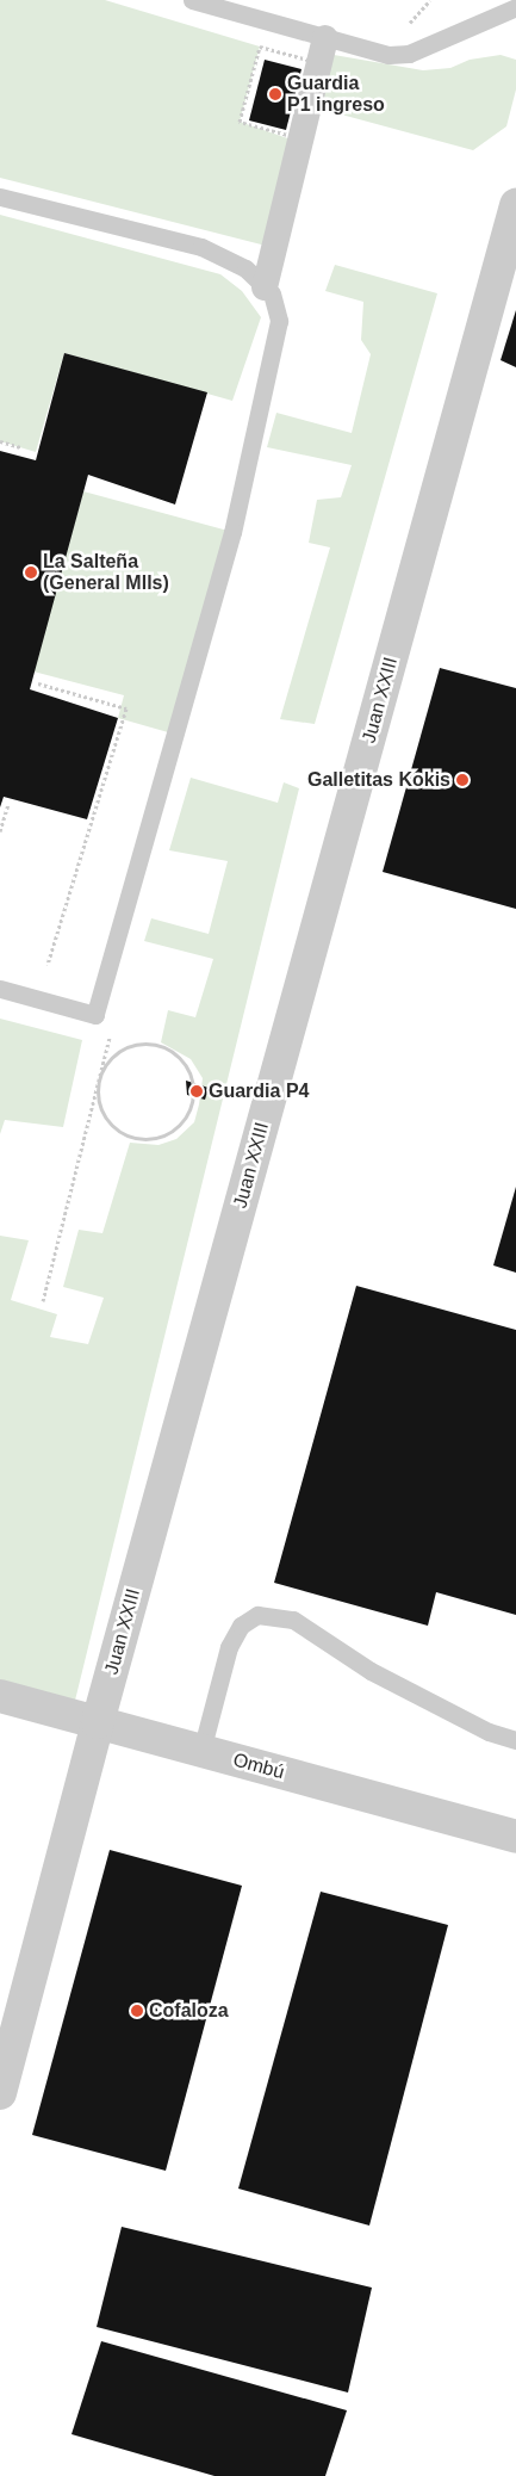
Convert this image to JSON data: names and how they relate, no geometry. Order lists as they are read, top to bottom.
{
  "streets": {
    "street": ["Juan XXIII", "Ombú"]
  },
  "crossings": [
    ["Juan XXIII", "Ombú"]
  ],
  "places": [
    "Guardia P1 ingreso",
    "La Salteña (General Mlls)",
    "Galletitas Kokis",
    "Guardia P4",
    "Cofaloza"
  ]
}
